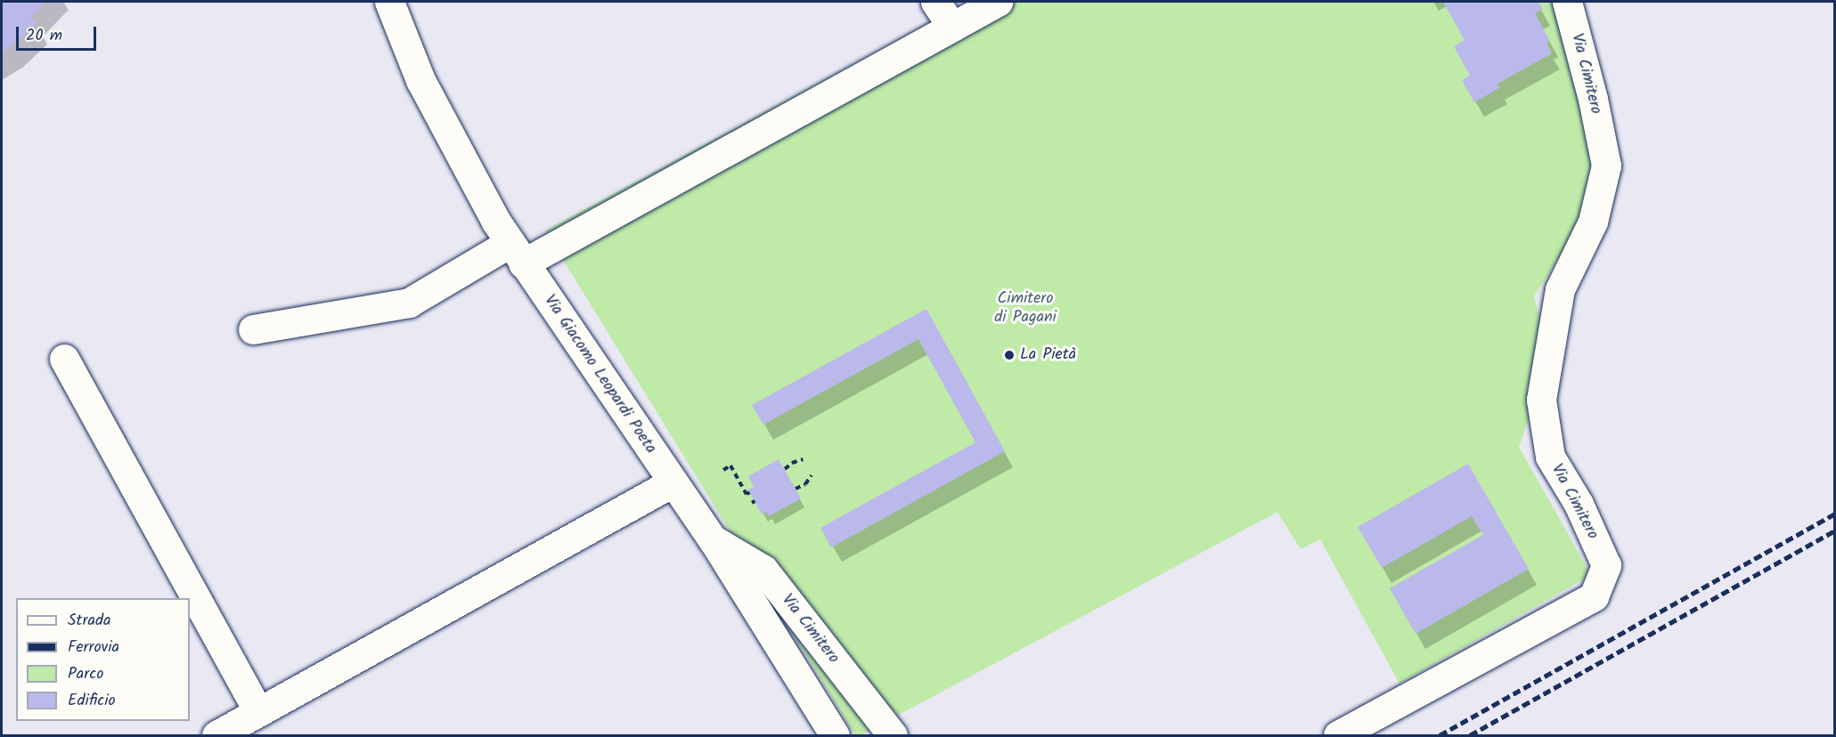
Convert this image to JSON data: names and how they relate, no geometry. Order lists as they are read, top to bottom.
{
  "streets": {
    "street": ["Via Cimitero", "Via Giacomo Leopardi Poeta"]
  },
  "crossings": [
    ["Via Cimitero", "Via Giacomo Leopardi Poeta"]
  ],
  "parks": ["Cimitero di Pagani"],
  "places": ["La Pietà"],
  "legend": [
    "Strada",
    "Ferrovia",
    "Parco",
    "Edificio"
  ],
  "scale_bar": "20 m"
}
